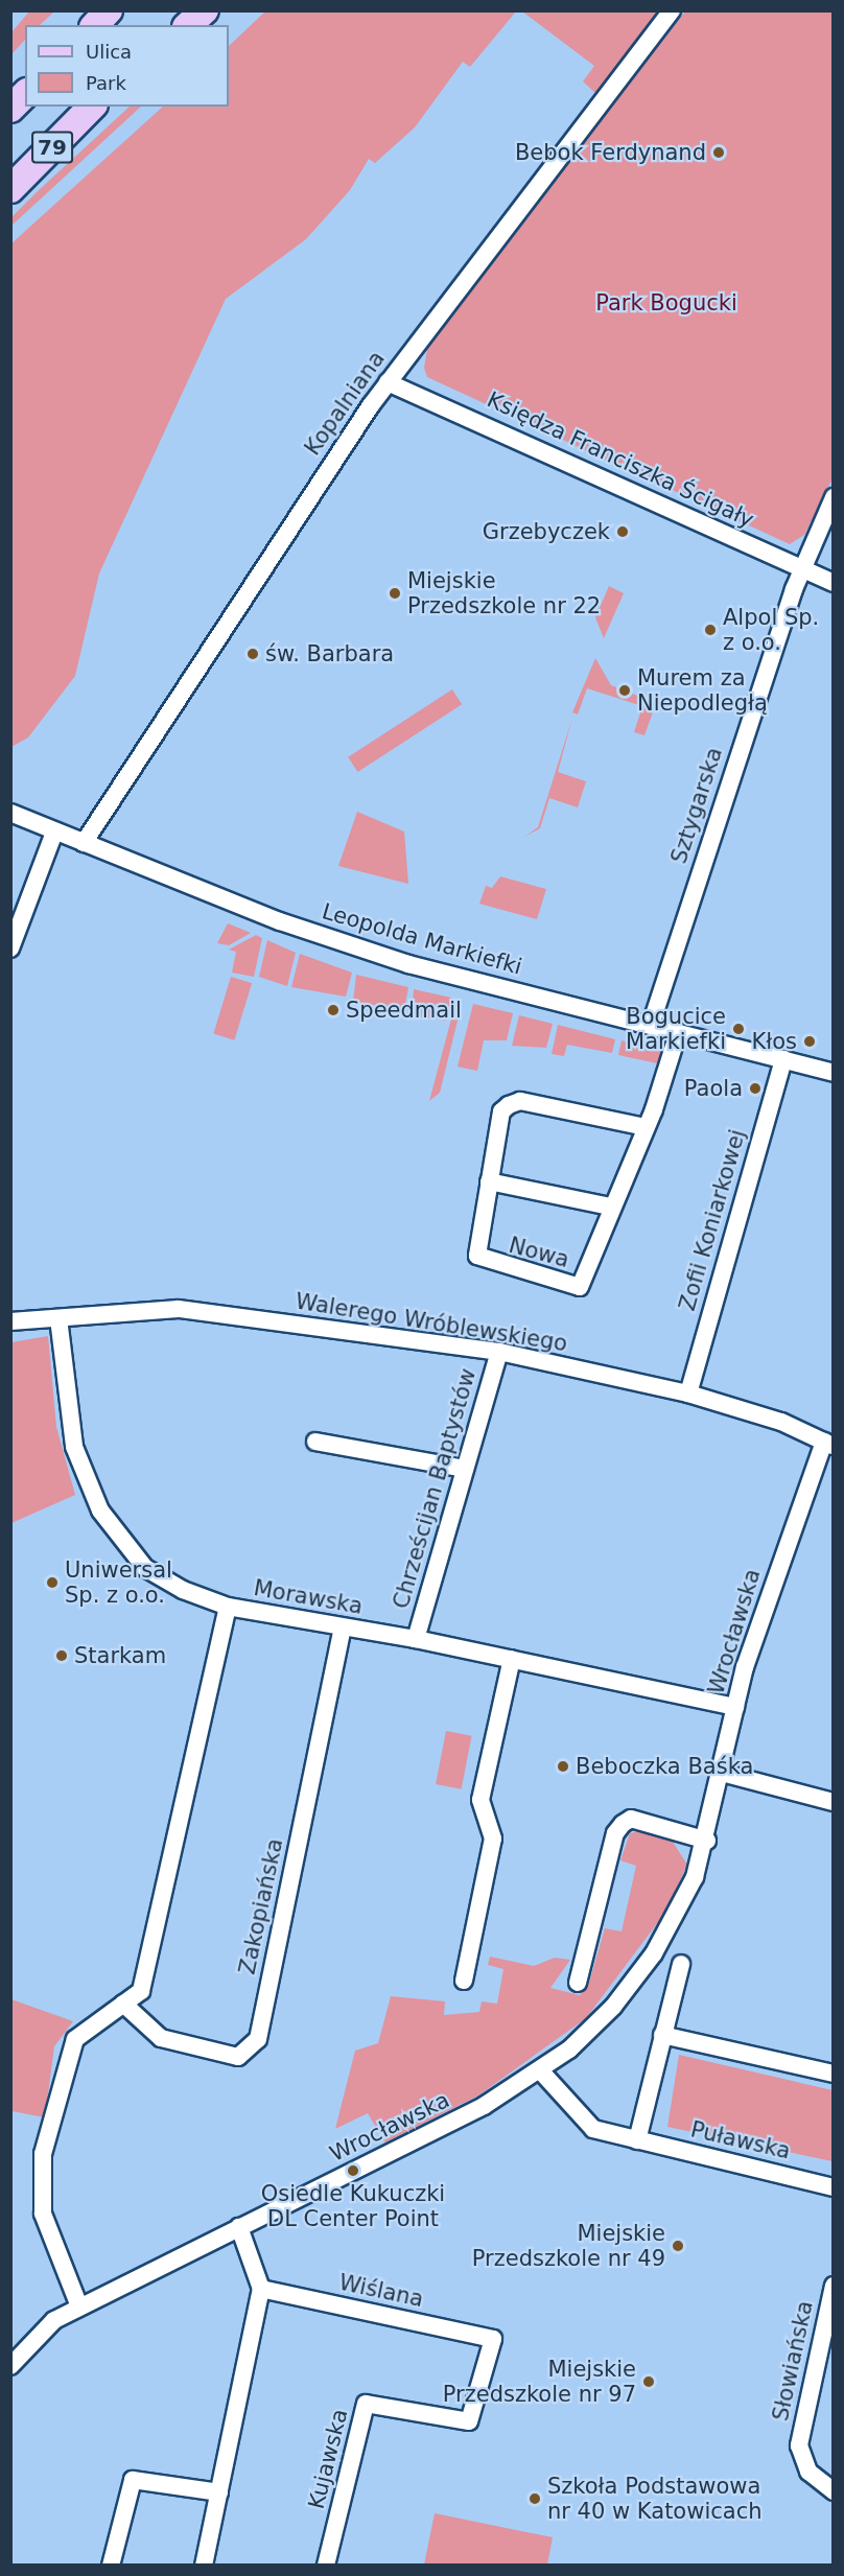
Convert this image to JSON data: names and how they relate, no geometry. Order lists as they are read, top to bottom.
{
  "streets": {
    "main road": ["79"],
    "street": [
      "Kopalniana",
      "Księdza Franciszka Ścigały",
      "Sztygarska",
      "Leopolda Markiefki",
      "Zofii Koniarkowej",
      "Nowa",
      "Walerego Wróblewskiego",
      "Chrześcijan Baptystów",
      "Morawska",
      "Wrocławska",
      "Zakopiańska",
      "Puławska",
      "Wiślana",
      "Słowiańska",
      "Kujawska"
    ]
  },
  "crossings": [
    ["Kopalniana", "Księdza Franciszka Ścigały"],
    ["Kopalniana", "Leopolda Markiefki"],
    ["Księdza Franciszka Ścigały", "Sztygarska"],
    ["Sztygarska", "Leopolda Markiefki"],
    ["Leopolda Markiefki", "Zofii Koniarkowej"],
    ["Leopolda Markiefki", "Nowa"],
    ["Zofii Koniarkowej", "Walerego Wróblewskiego"],
    ["Walerego Wróblewskiego", "Chrześcijan Baptystów"],
    ["Walerego Wróblewskiego", "Morawska"],
    ["Walerego Wróblewskiego", "Wrocławska"],
    ["Chrześcijan Baptystów", "Morawska"],
    ["Morawska", "Wrocławska"],
    ["Morawska", "Zakopiańska"],
    ["Wrocławska", "Puławska"],
    ["Wiślana", "Kujawska"]
  ],
  "parks": ["Park Bogucki"],
  "places": [
    "Bebok Ferdynand",
    "Grzebyczek",
    "Miejskie Przedszkole nr 22",
    "Alpol Sp. z o.o.",
    "św. Barbara",
    "Murem za Niepodległą",
    "Speedmail",
    "Bogucice Markiefki",
    "Kłos",
    "Paola",
    "Uniwersal Sp. z o.o.",
    "Starkam",
    "Beboczka Baśka",
    "Osiedle Kukuczki DL Center Point",
    "Miejskie Przedszkole nr 49",
    "Miejskie Przedszkole nr 97",
    "Szkoła Podstawowa nr 40 w Katowicach"
  ],
  "legend": ["Ulica", "Park"]
}
